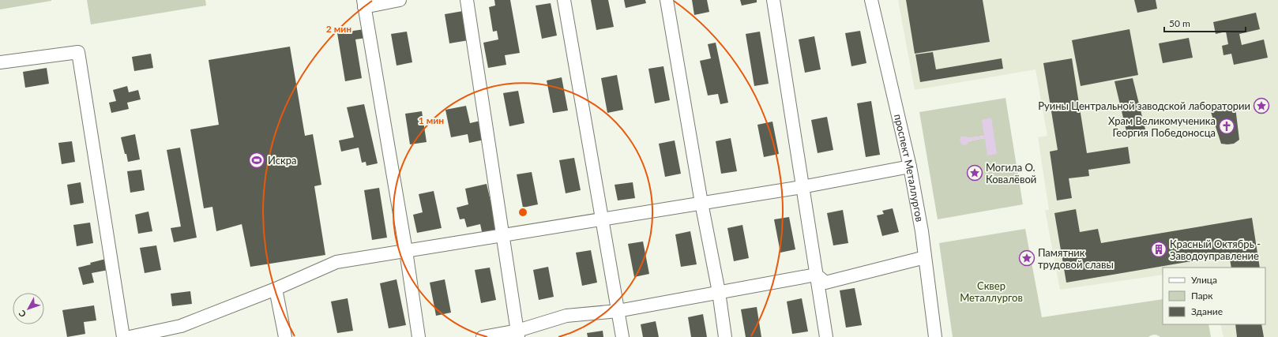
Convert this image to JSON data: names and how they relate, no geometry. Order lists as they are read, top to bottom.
{
  "streets": {
    "street": ["проспект Металлургов"]
  },
  "parks": ["Сквер Металлургов"],
  "places": {
    "place": ["Руины Центральной заводской лаборатории", "Могила О. Ковалёвой", "Памятник трудовой славы"],
    "church": ["Храм Великомученика Георгия Победоносца"],
    "sports": ["Искра"],
    "building": ["Красный Октябрь - Заводоуправление"]
  },
  "legend": ["Улица", "Парк", "Здание"],
  "scale_bar": "50 m",
  "north": "bottom left",
  "rings": ["2 мин", "1 мин"]
}
